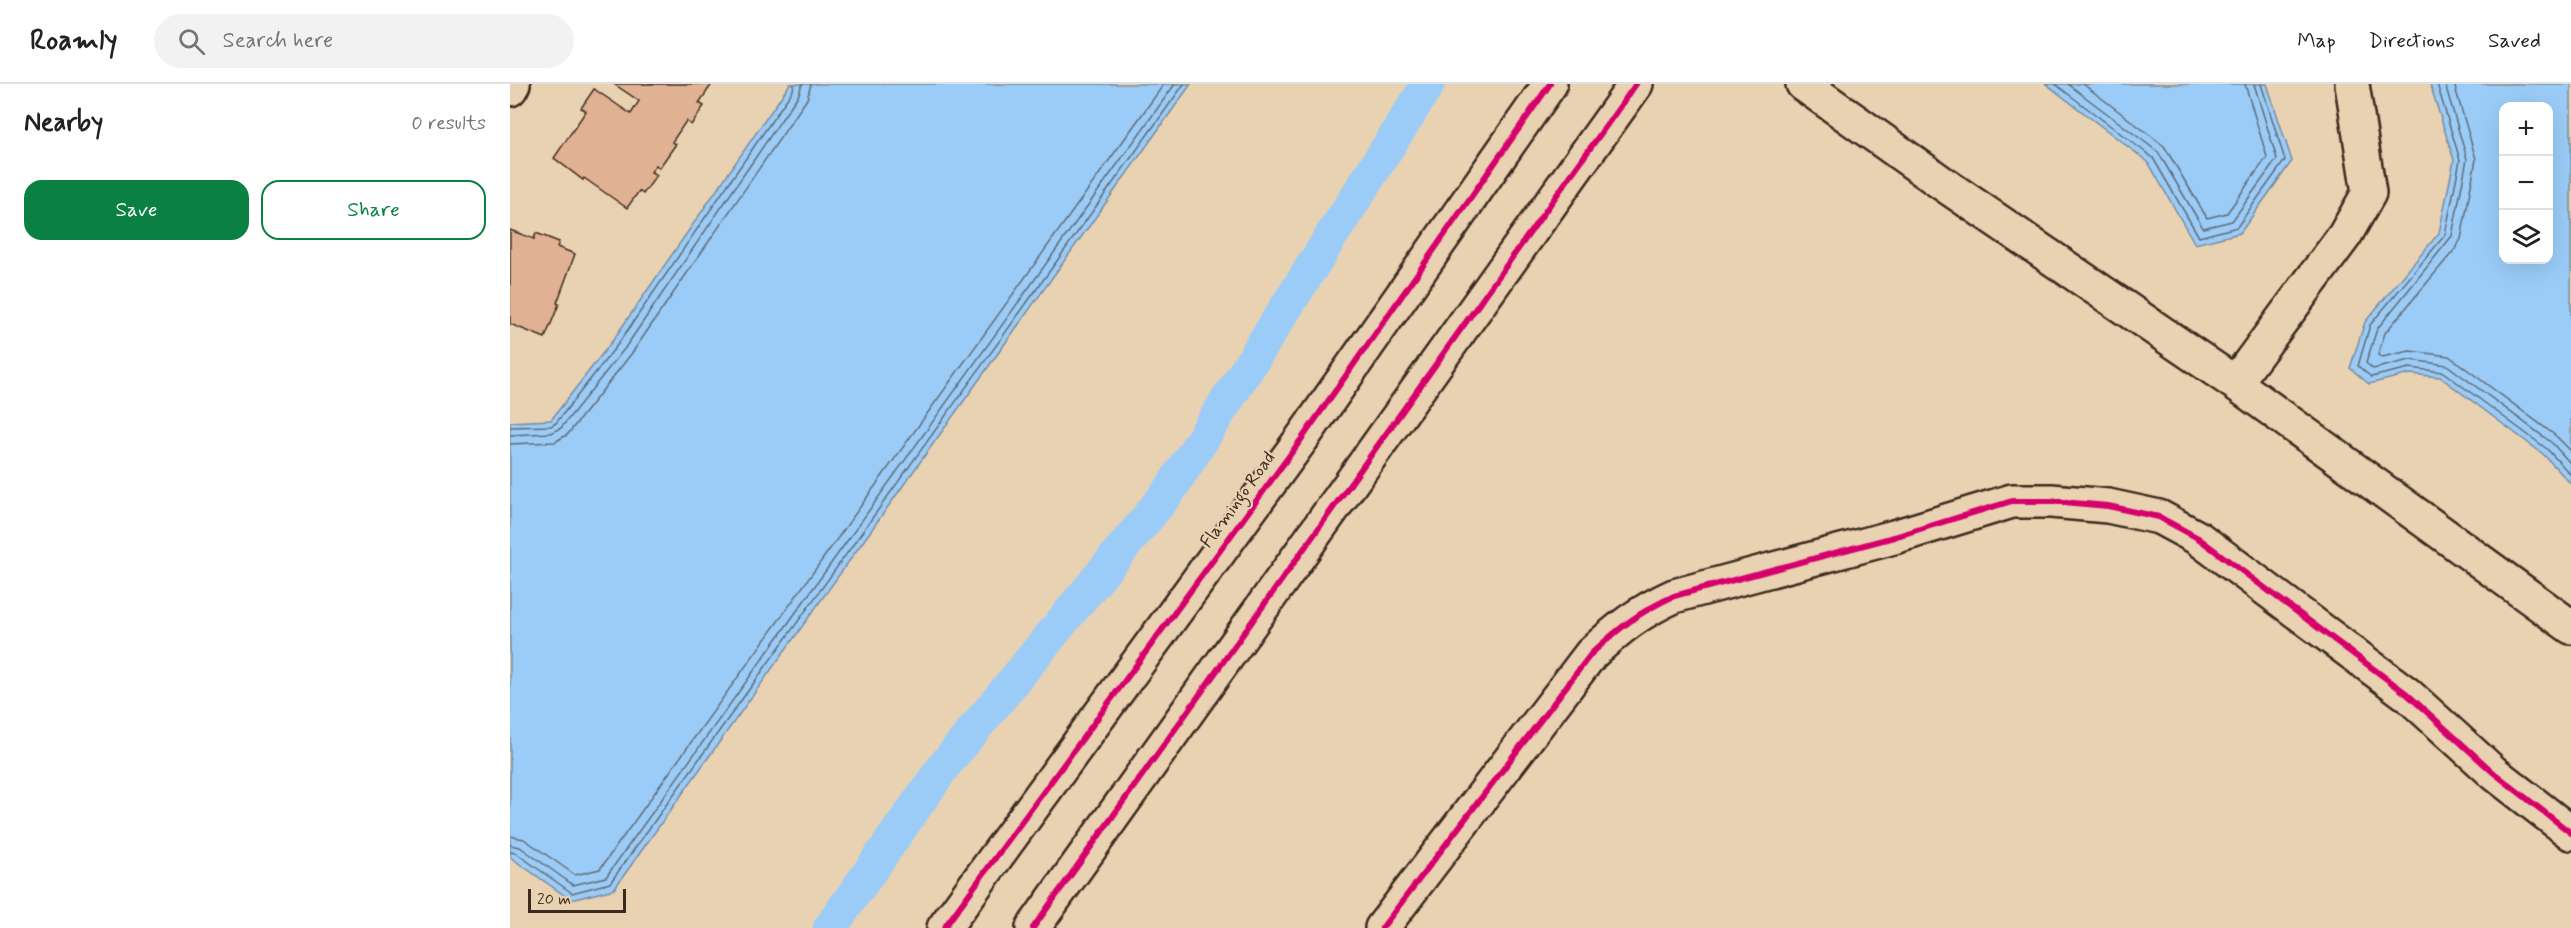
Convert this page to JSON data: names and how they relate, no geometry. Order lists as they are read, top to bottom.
{
  "streets": {
    "main road": ["Flamingo Road"]
  },
  "scale_bar": "20 m",
  "page": {
    "header": "Roamly",
    "search": "Search here",
    "nav": ["Map", "Directions", "Saved"],
    "heading": ["Nearby", "0 results"],
    "map_buttons": ["+", "−"],
    "buttons": ["Save", "Share"],
    "scale": "20 m"
  }
}
